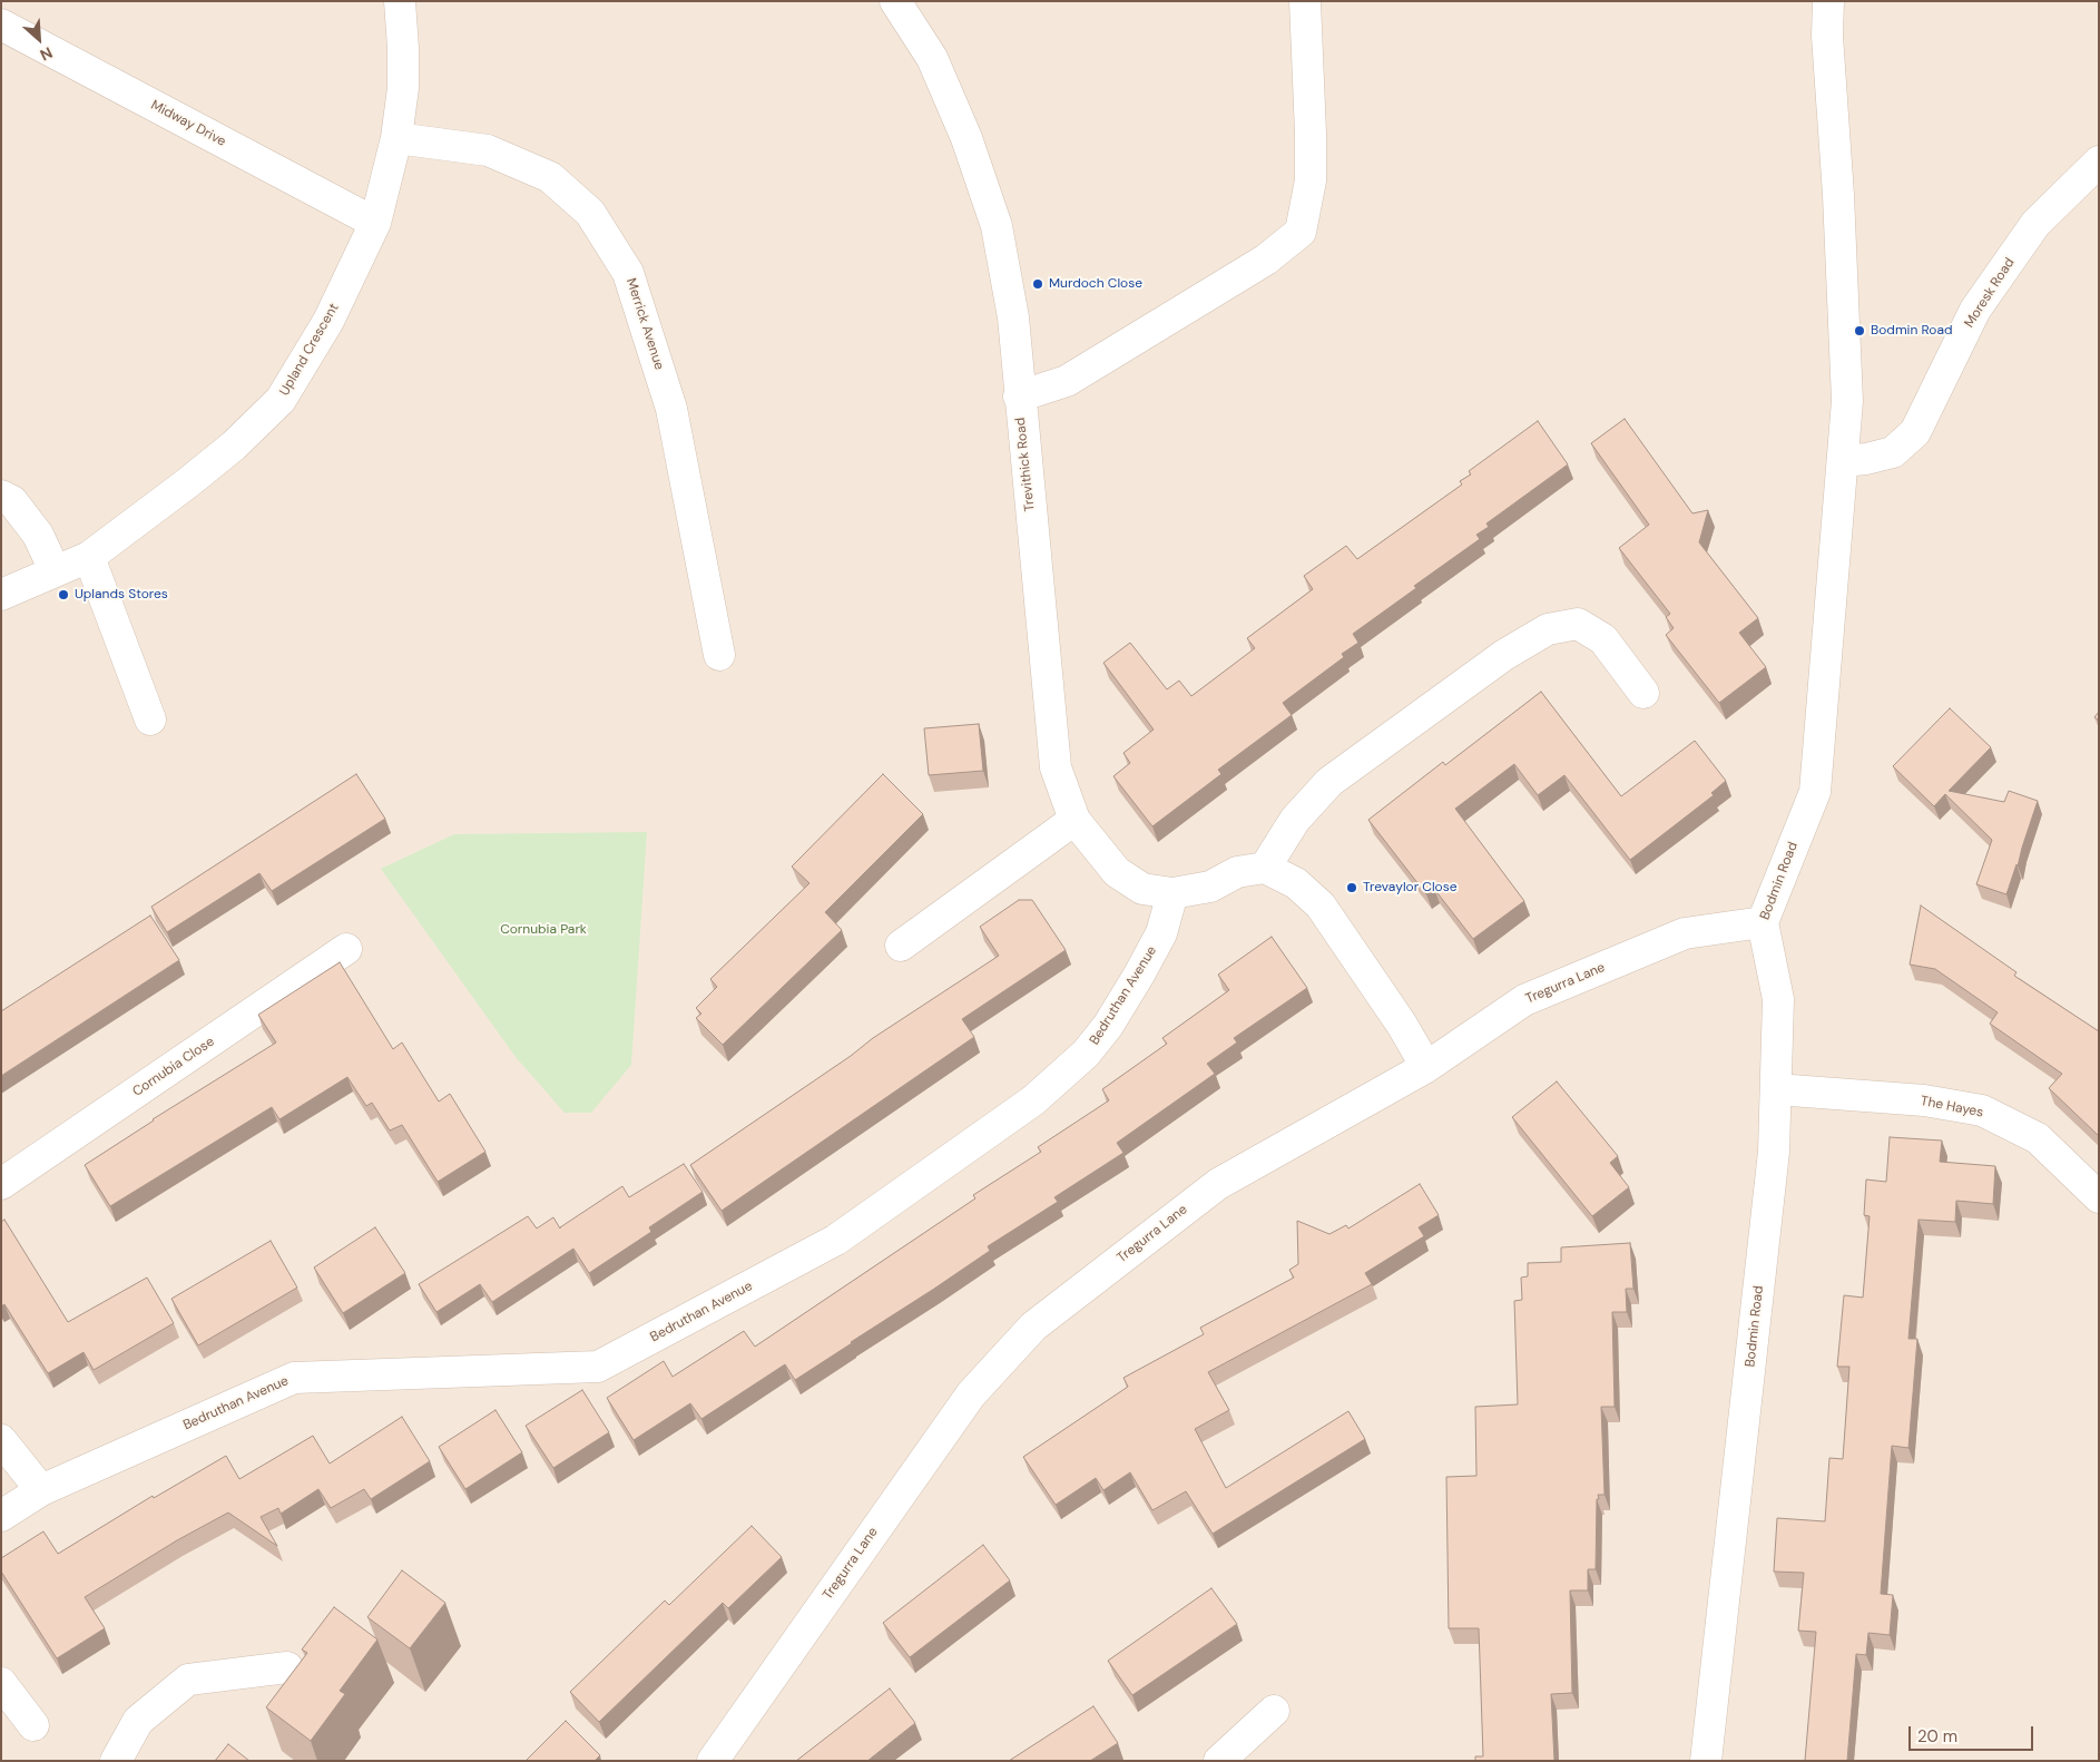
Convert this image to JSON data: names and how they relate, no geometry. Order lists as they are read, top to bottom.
{
  "streets": {
    "street": [
      "Midway Drive",
      "Moresk Road",
      "Merrick Avenue",
      "Upland Crescent",
      "Trevithick Road",
      "Bodmin Road",
      "Tregurra Lane",
      "Bedruthan Avenue",
      "Cornubia Close",
      "The Hayes"
    ]
  },
  "crossings": [
    ["Midway Drive", "Upland Crescent"],
    ["Moresk Road", "Bodmin Road"],
    ["Merrick Avenue", "Upland Crescent"],
    ["Trevithick Road", "Bedruthan Avenue"],
    ["Bodmin Road", "Tregurra Lane"],
    ["Bodmin Road", "The Hayes"]
  ],
  "parks": ["Cornubia Park"],
  "places": [
    "Murdoch Close",
    "Bodmin Road",
    "Uplands Stores",
    "Trevaylor Close"
  ],
  "scale_bar": "20 m",
  "north": "bottom right"
}
